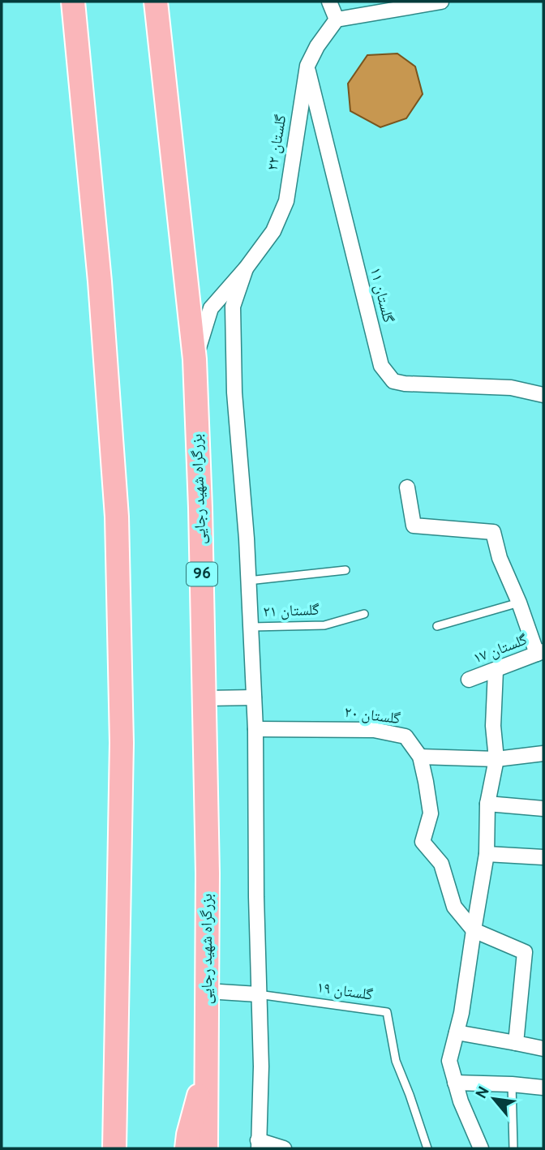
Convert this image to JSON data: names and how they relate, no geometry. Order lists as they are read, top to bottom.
{
  "streets": {
    "highway": ["بزرگراه شهید رجایی", "96"],
    "street": [
      "گلستان ۲۲",
      "گلستان ۱۱",
      "گلستان ۱۷",
      "گلستان ۲۰"
    ],
    "lane": ["گلستان ۲۱", "گلستان ۱۹"]
  },
  "crossings": [
    ["گلستان ۲۲", "گلستان ۱۱"],
    ["گلستان ۲۲", "بزرگراه شهید رجایی"]
  ],
  "north": "top left"
}
